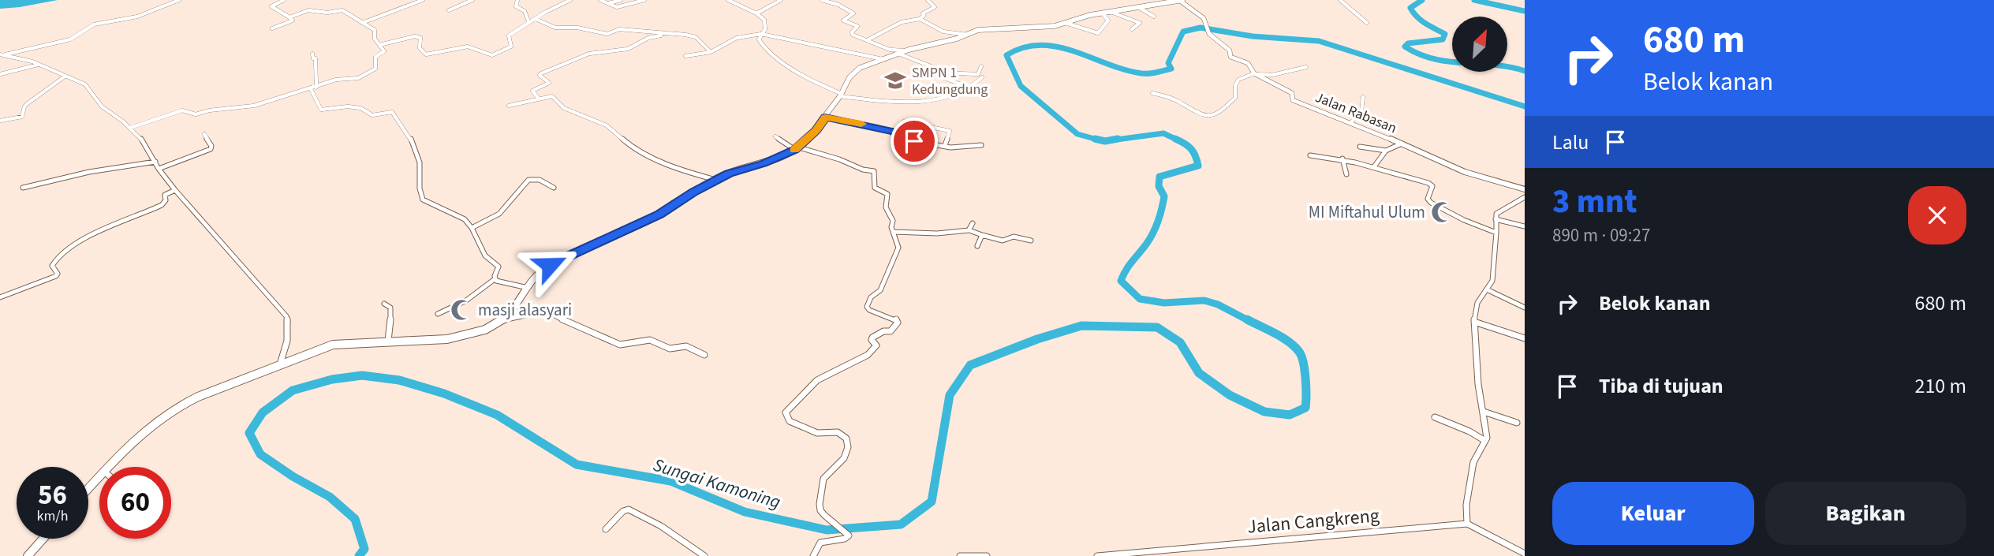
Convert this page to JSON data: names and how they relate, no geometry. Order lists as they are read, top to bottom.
{
  "streets": {
    "street": ["Jalan Rabasan", "Jalan Cangkreng"]
  },
  "water": ["Sungai Kamoning"],
  "places": {
    "school or university": ["SMPN 1 Kedungdung"],
    "mosque": ["MI Miftahul Ulum", "masji alasyari"]
  },
  "north": "top right",
  "page": {
    "turn": ["680 m", "Belok kanan"],
    "then": "Lalu",
    "heading": ["3 mnt", "890 m · 09:27"],
    "list": [
      {
        "name": "Belok kanan",
        "value": "680 m"
      },
      {
        "name": "Tiba di tujuan",
        "value": "210 m"
      }
    ],
    "speed": "56 km/h",
    "limit": "60",
    "buttons": ["Keluar", "Bagikan"]
  }
}
